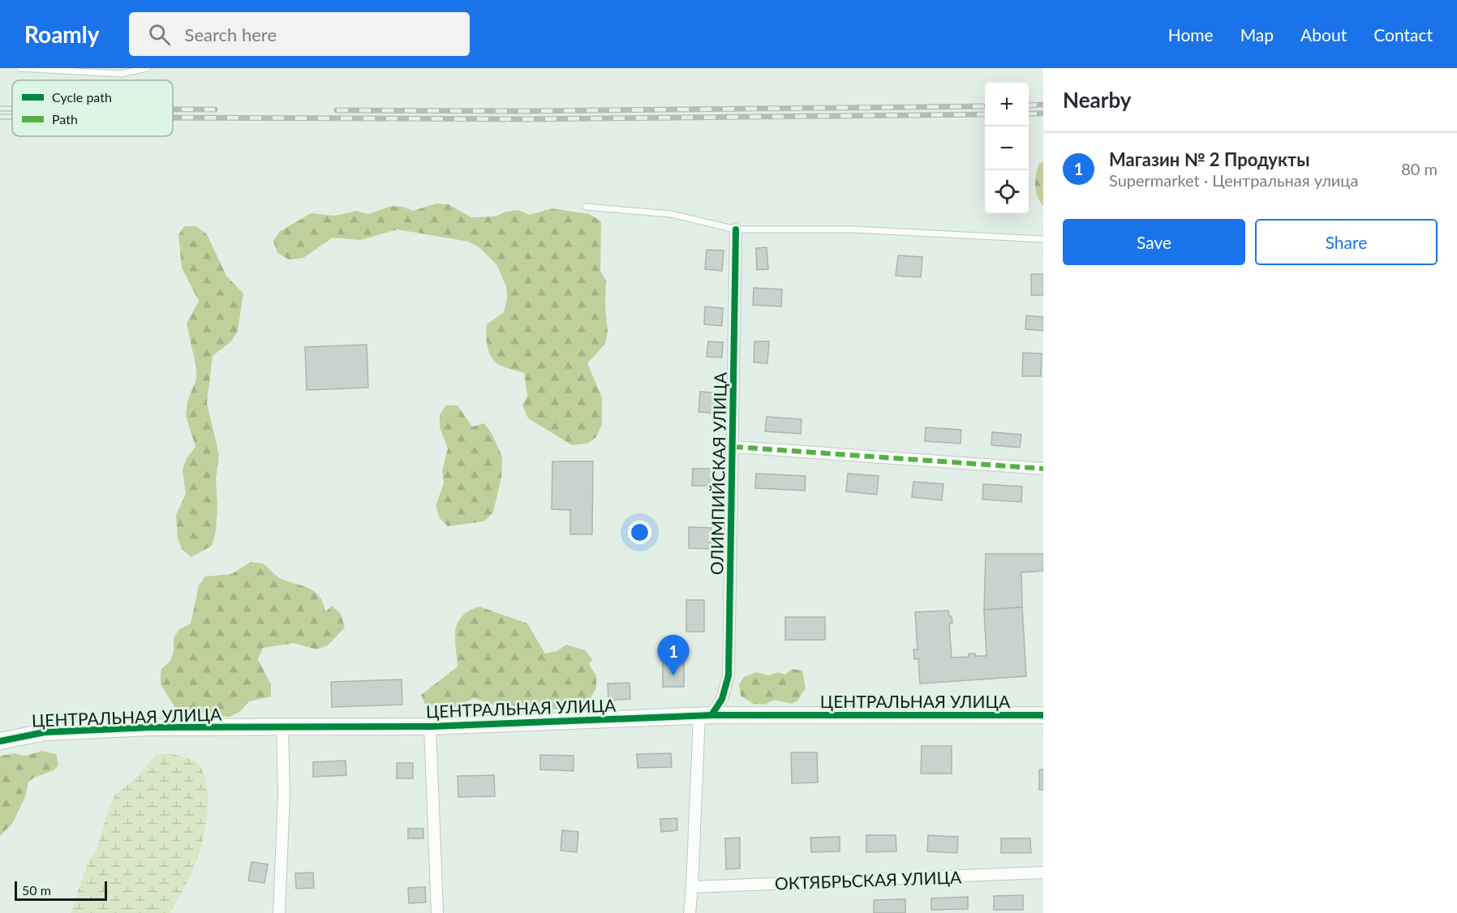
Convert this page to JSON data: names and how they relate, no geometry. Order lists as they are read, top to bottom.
{
  "streets": {
    "street": ["ОЛИМПИЙСКАЯ УЛИЦА", "ЦЕНТРАЛЬНАЯ УЛИЦА", "ОКТЯБРЬСКАЯ УЛИЦА"]
  },
  "crossings": [
    ["ОЛИМПИЙСКАЯ УЛИЦА", "ЦЕНТРАЛЬНАЯ УЛИЦА"]
  ],
  "legend": ["Cycle path", "Path"],
  "scale_bar": "50 m",
  "page": {
    "header": "Roamly",
    "search": "Search here",
    "nav": [
      "Home",
      "Map",
      "About",
      "Contact"
    ],
    "heading": "Nearby",
    "map_buttons": ["+", "−"],
    "list": [
      {
        "mark": "1",
        "name": "Магазин № 2 Продукты",
        "note": "Supermarket · Центральная улица",
        "value": "80 m"
      }
    ],
    "buttons": ["Save", "Share"],
    "pins": "1",
    "scale": "50 m"
  }
}
